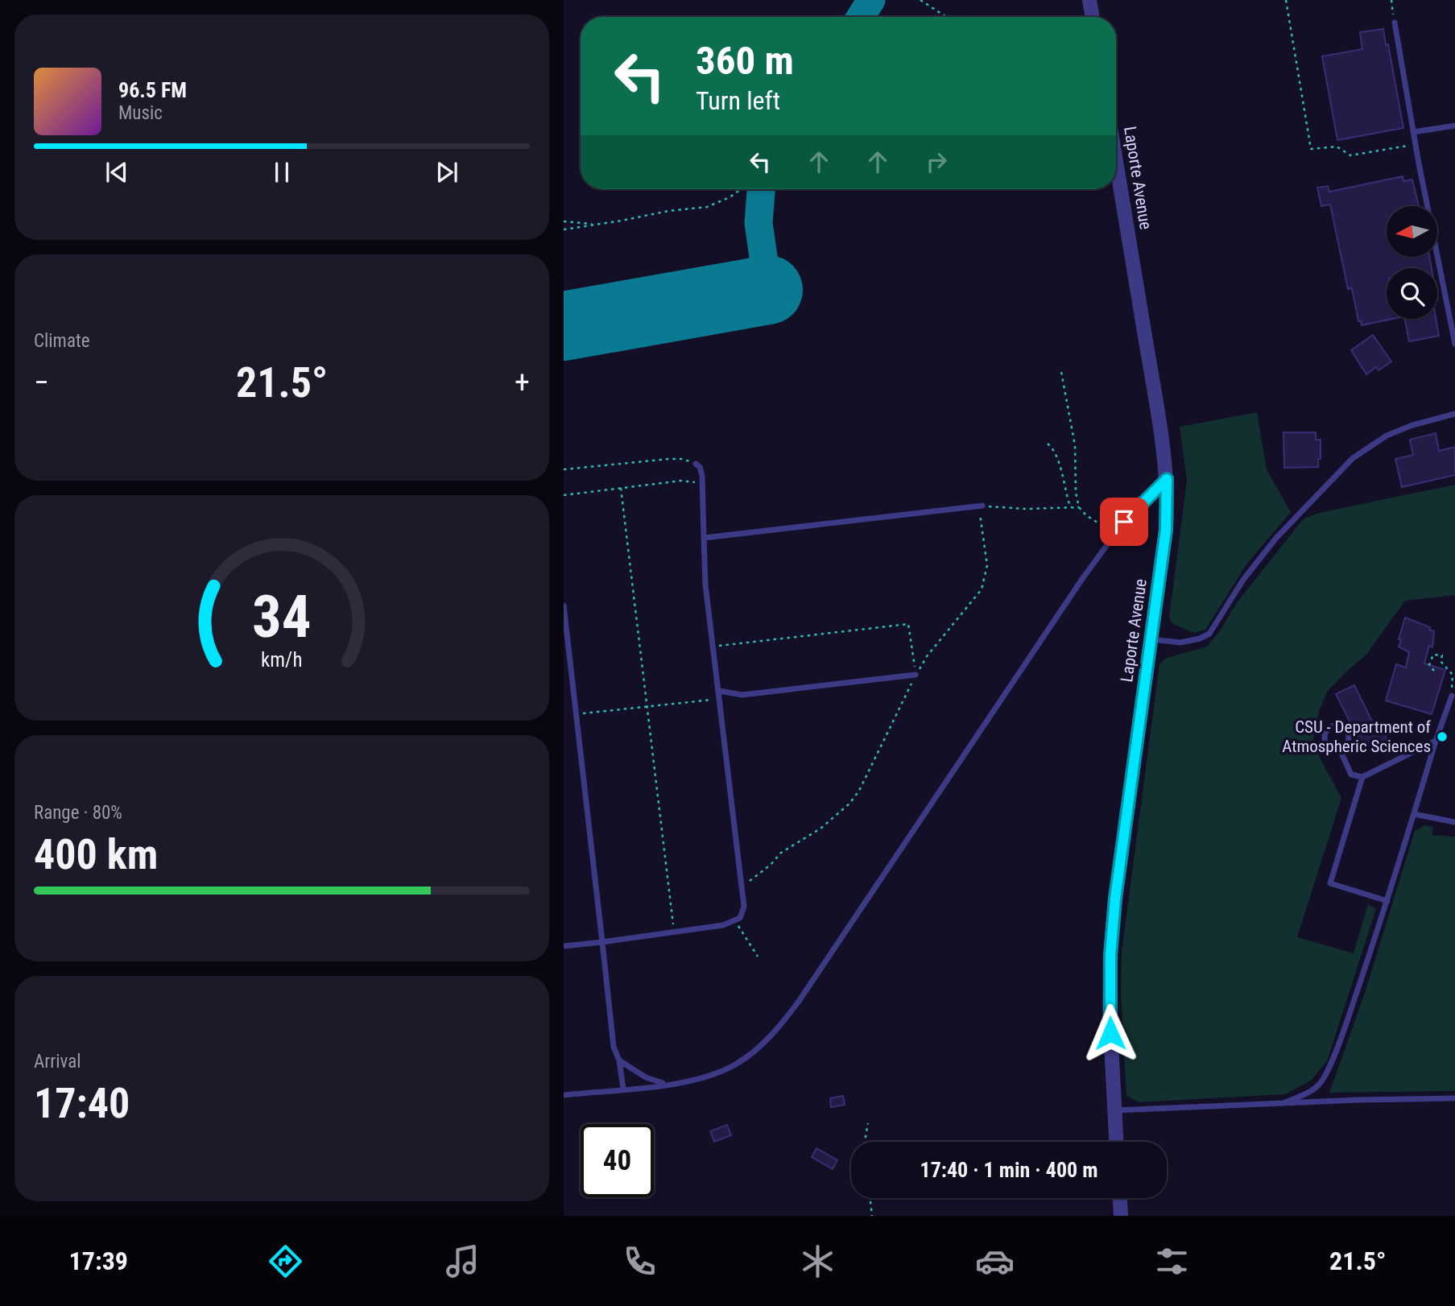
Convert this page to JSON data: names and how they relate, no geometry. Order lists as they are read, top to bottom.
{
  "streets": {
    "street": ["Laporte Avenue"]
  },
  "places": ["CSU - Department of Atmospheric Sciences"],
  "north": "left",
  "page": {
    "turn": ["360 m", "Turn left"],
    "song": ["96.5 FM", "Music"],
    "tile": [
      "Climate",
      ["Range · 80%", "400 km"],
      ["Arrival", "17:40"]
    ],
    "heat": ["−", "21.5°", "+"],
    "limit": "40",
    "trip": "17:40 · 1 min · 400 m",
    "tabs": ["17:39", "21.5°"],
    "gauge": ["34", "km/h"]
  }
}
